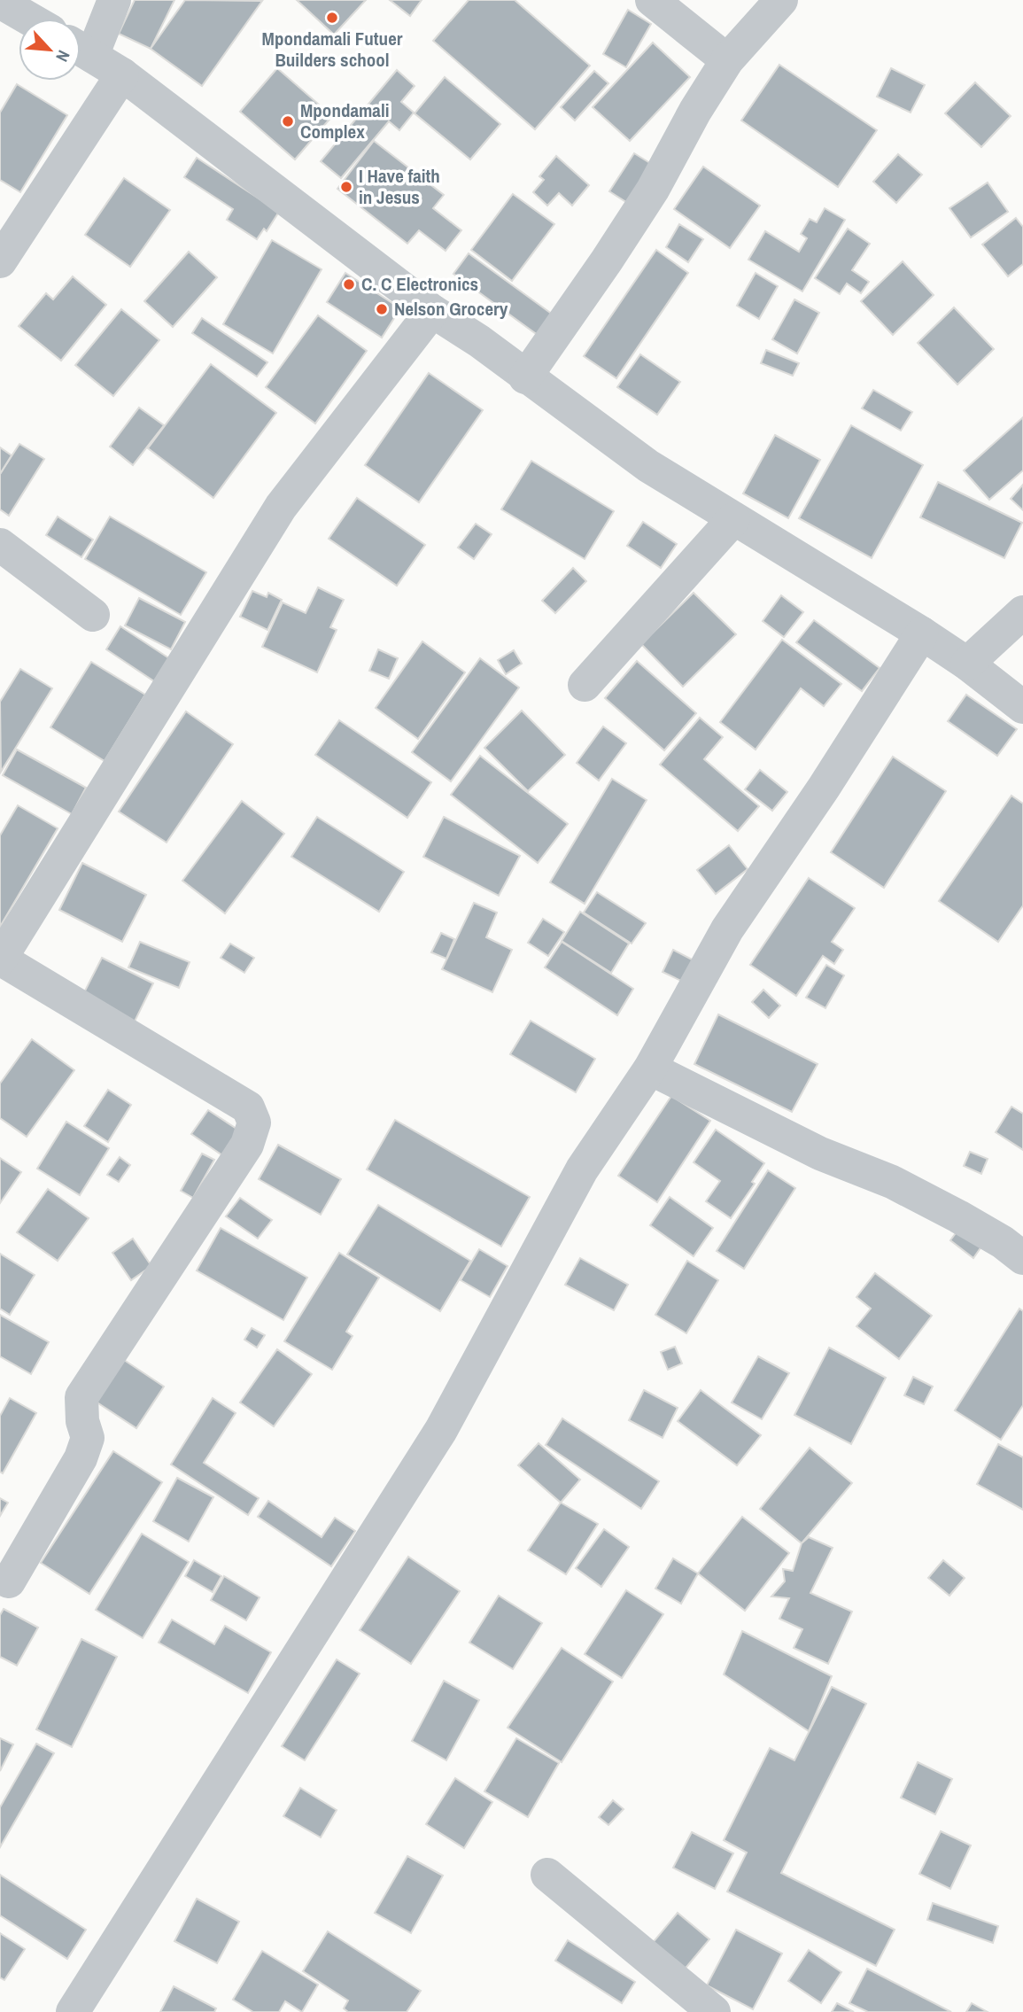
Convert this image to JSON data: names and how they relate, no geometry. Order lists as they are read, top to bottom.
{
  "places": [
    "Mpondamali Futuer Builders school",
    "Mpondamali Complex",
    "I Have faith in Jesus",
    "C. C Electronics",
    "Nelson Grocery"
  ],
  "north": "bottom right"
}
